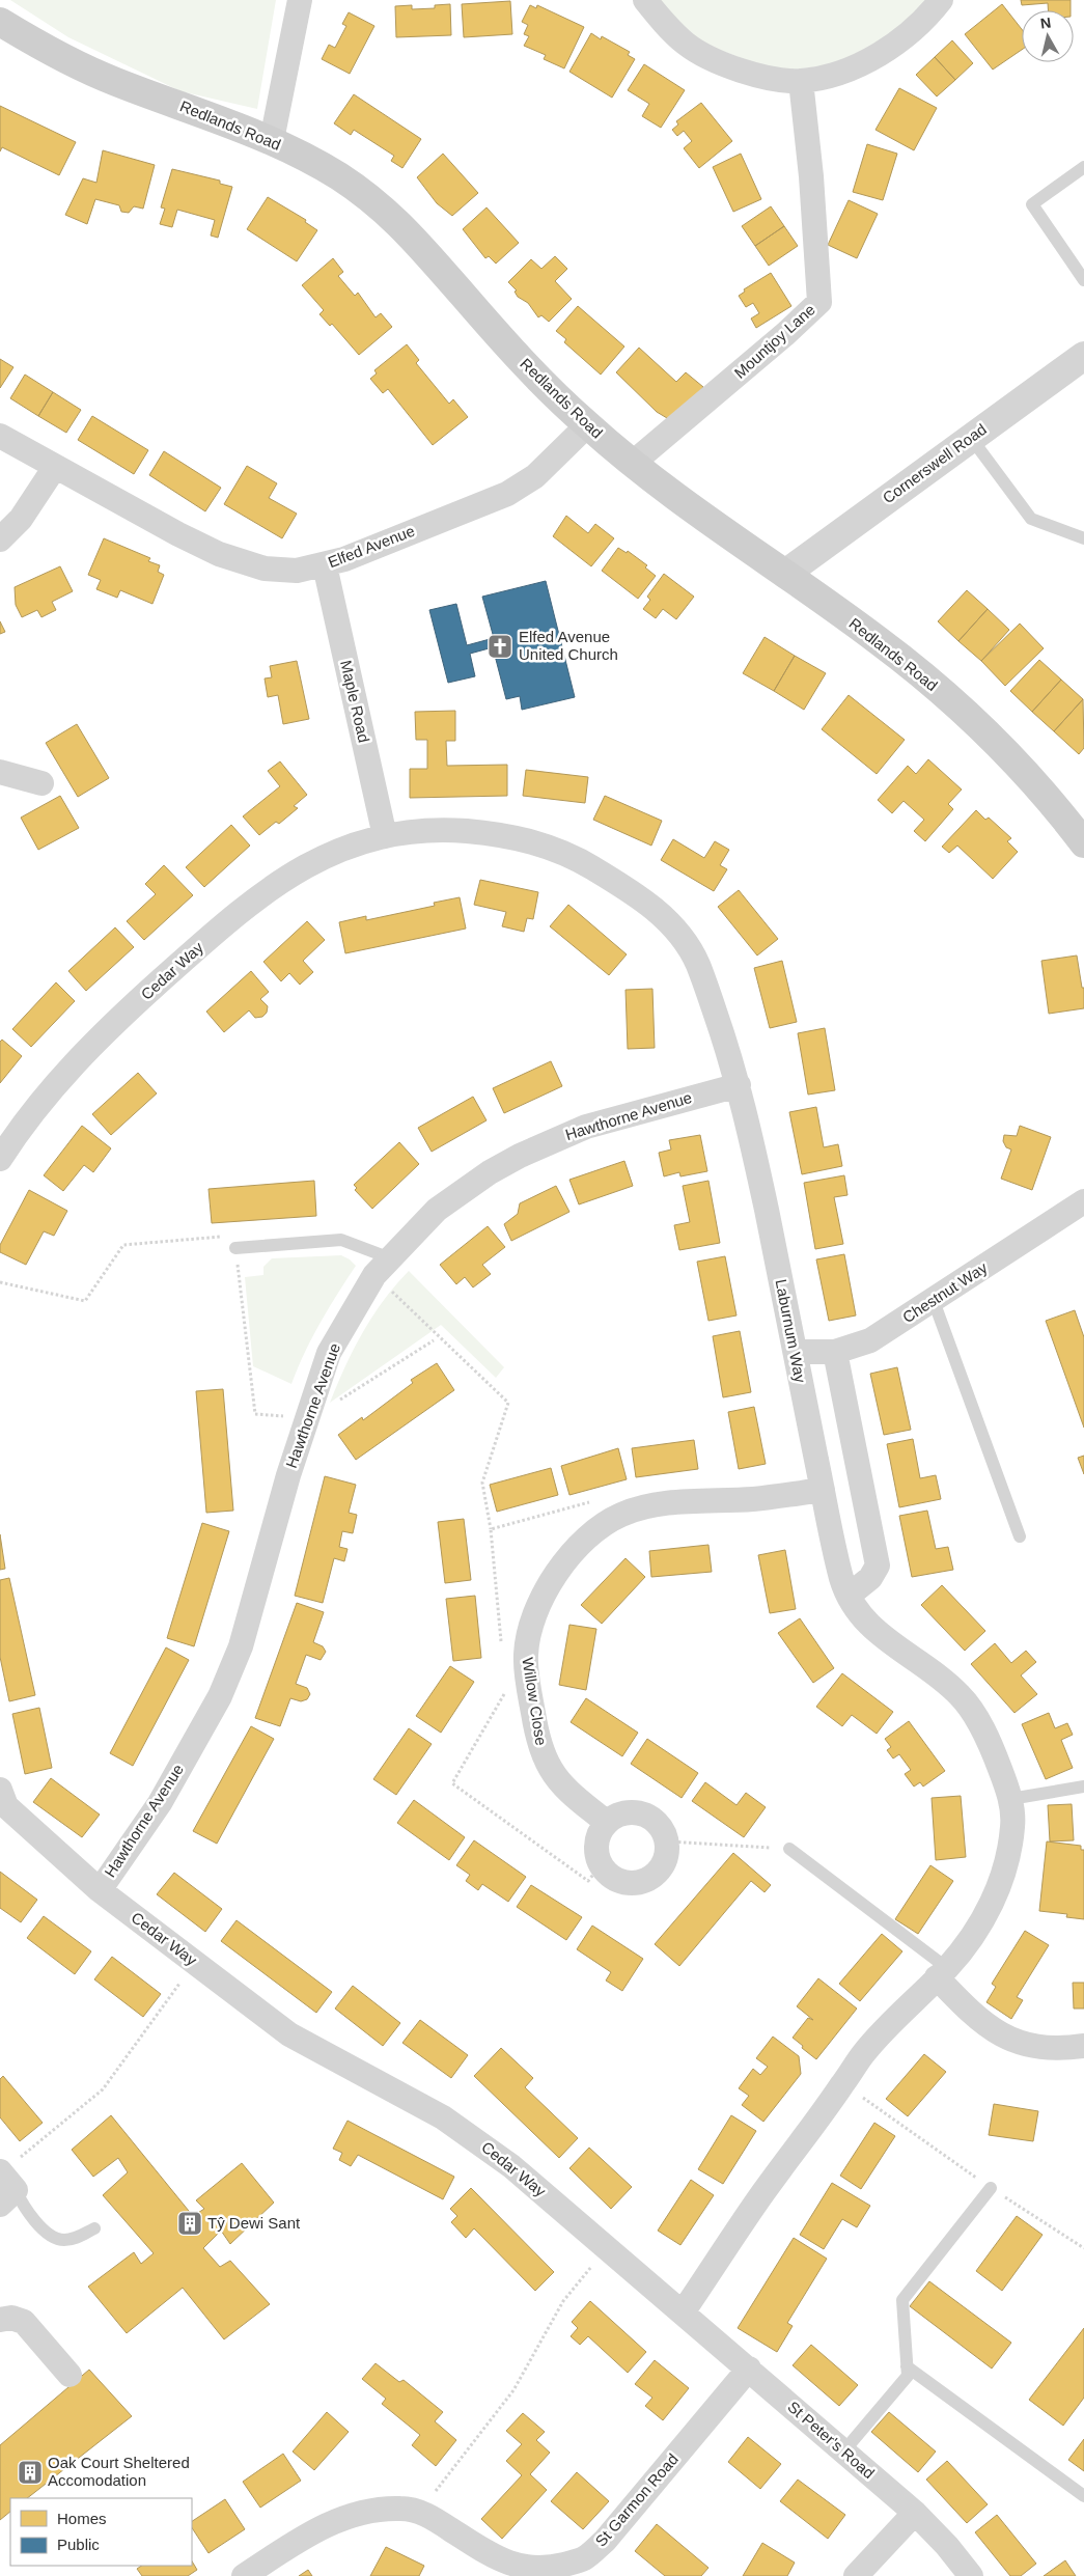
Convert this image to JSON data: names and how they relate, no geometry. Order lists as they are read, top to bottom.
{
  "streets": {
    "main road": ["Redlands Road"],
    "street": [
      "Mountjoy Lane",
      "Cornerswell Road",
      "Elfed Avenue",
      "Maple Road",
      "Cedar Way",
      "Hawthorne Avenue",
      "Chestnut Way",
      "Laburnum Way",
      "Willow Close",
      "St Peter's Road",
      "St Garmon Road"
    ]
  },
  "crossings": [
    ["Redlands Road", "Mountjoy Lane"],
    ["Redlands Road", "Cornerswell Road"],
    ["Redlands Road", "Elfed Avenue"],
    ["Elfed Avenue", "Maple Road"],
    ["Maple Road", "Cedar Way"],
    ["Maple Road", "Laburnum Way"],
    ["Cedar Way", "Hawthorne Avenue"],
    ["Cedar Way", "Laburnum Way"],
    ["Cedar Way", "St Peter's Road"],
    ["Hawthorne Avenue", "Laburnum Way"],
    ["Chestnut Way", "Laburnum Way"],
    ["Laburnum Way", "Willow Close"],
    ["St Peter's Road", "St Garmon Road"]
  ],
  "places": {
    "church": ["Elfed Avenue United Church"],
    "building": ["Tŷ Dewi Sant", "Oak Court Sheltered Accomodation"]
  },
  "legend": ["Homes", "Public"],
  "north": "top"
}
